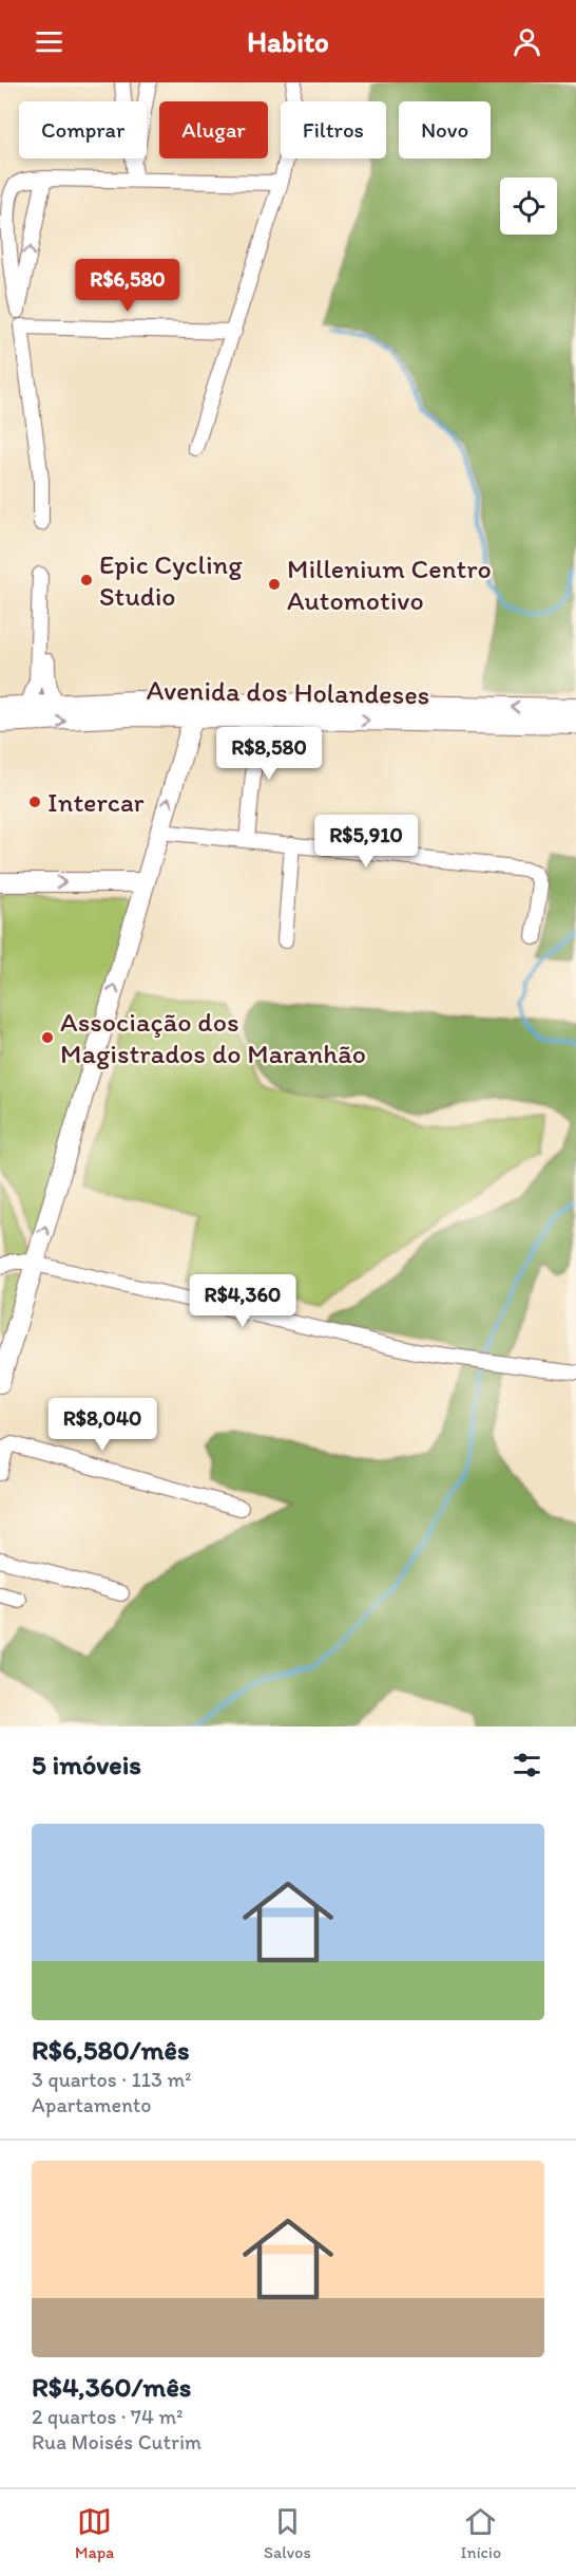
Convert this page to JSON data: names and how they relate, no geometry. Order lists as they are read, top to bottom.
{
  "streets": {
    "main road": ["Avenida dos Holandeses"]
  },
  "places": [
    "Epic Cycling Studio",
    "Millenium Centro Automotivo",
    "Intercar",
    "Associação dos Magistrados do Maranhão"
  ],
  "page": {
    "header": "Habito",
    "chip": [
      "Comprar",
      "Alugar",
      "Filtros",
      "Novo"
    ],
    "price": [
      "R$6,580",
      "R$8,580",
      "R$5,910",
      "R$4,360",
      "R$8,040"
    ],
    "heading": "5 imóveis",
    "list": [
      {
        "name": "R$6,580/mês",
        "note": "3 quartos · 113 m² · Apartamento"
      },
      {
        "name": "R$4,360/mês",
        "note": "2 quartos · 74 m² · Rua Moisés Cutrim"
      }
    ],
    "tabs": ["Mapa", "Salvos", "Início"]
  }
}
